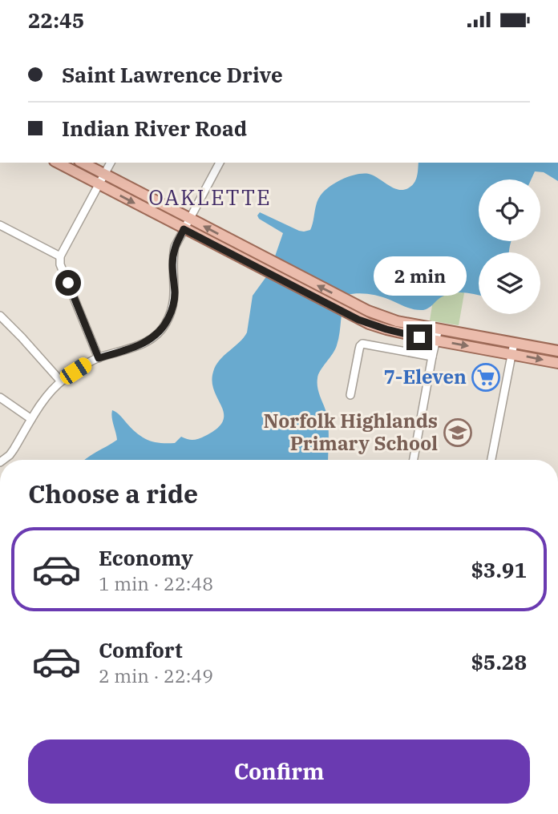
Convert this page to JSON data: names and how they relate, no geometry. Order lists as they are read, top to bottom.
{
  "districts": ["OAKLETTE"],
  "places": {
    "supermarket": ["7-Eleven"],
    "school or university": ["Norfolk Highlands Primary School"]
  },
  "page": {
    "status": "22:45",
    "banner": ["Saint Lawrence Drive", "Indian River Road"],
    "bubble": "2 min",
    "heading": "Choose a ride",
    "list": [
      {
        "name": "Economy",
        "note": "1 min · 22:48",
        "value": "$3.91"
      },
      {
        "name": "Comfort",
        "note": "2 min · 22:49",
        "value": "$5.28"
      }
    ],
    "buttons": "Confirm"
  }
}
